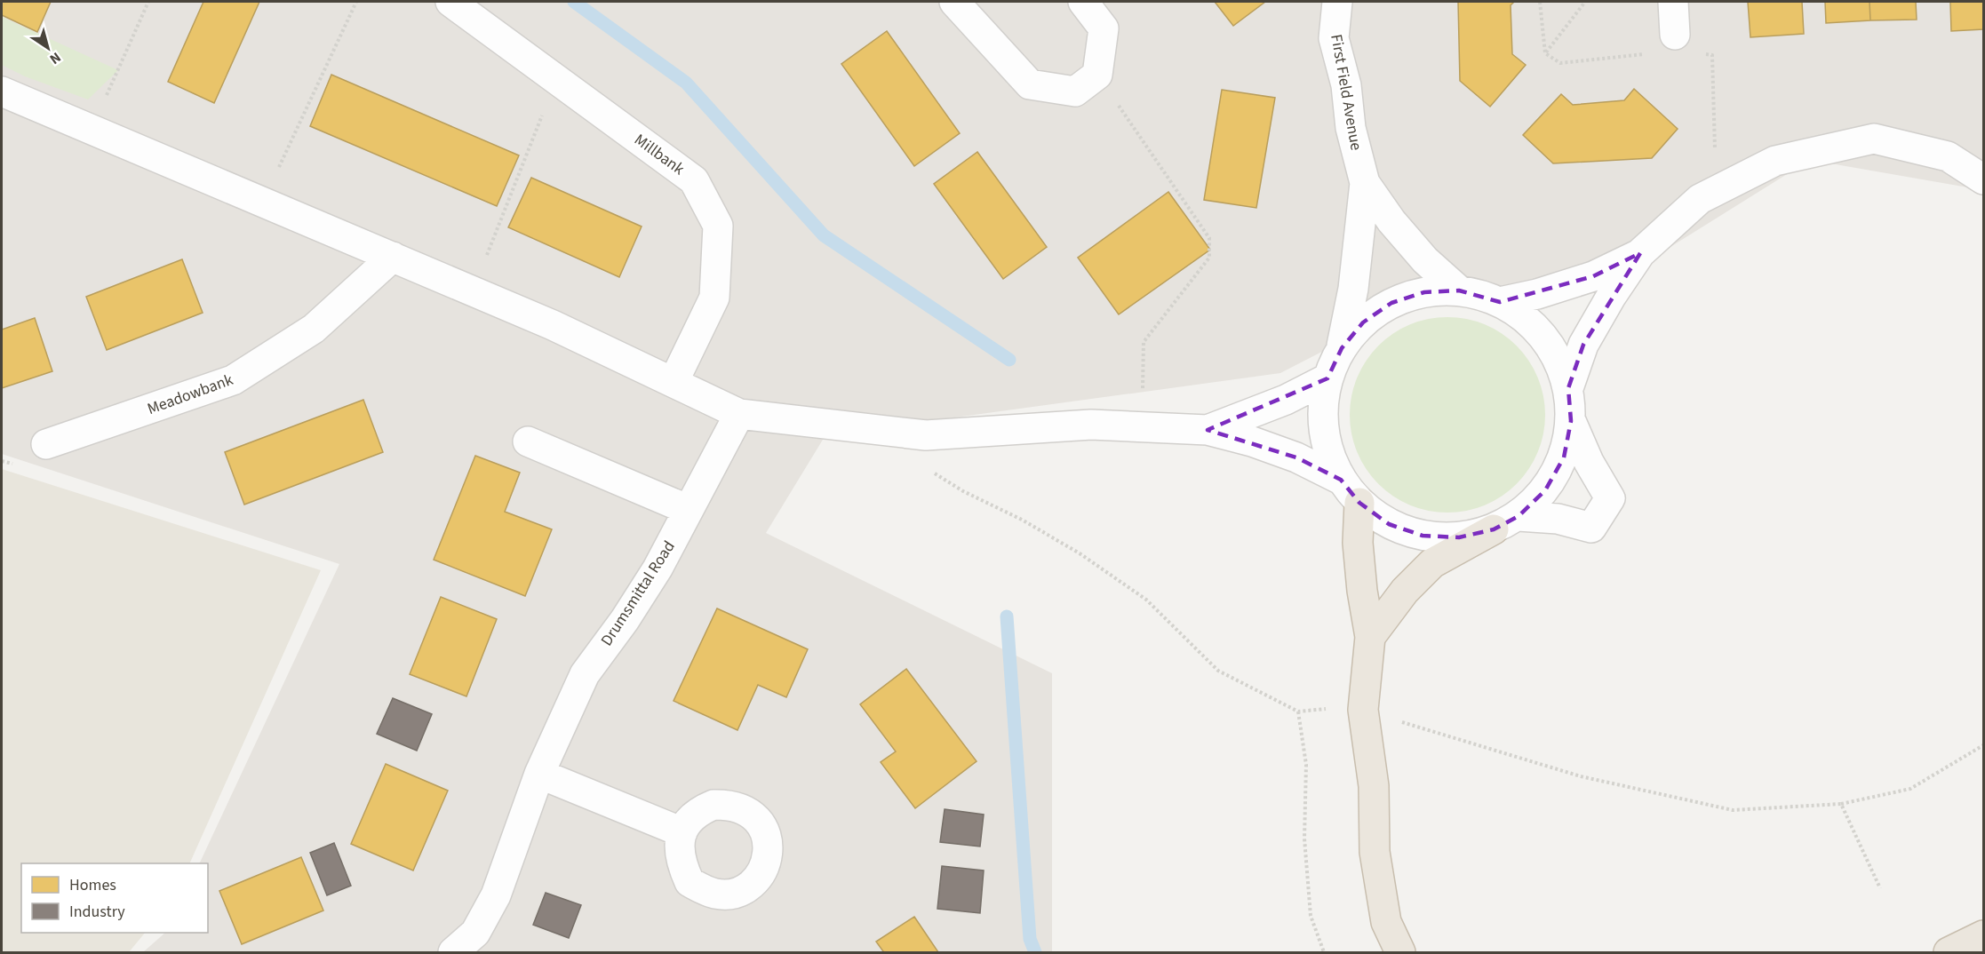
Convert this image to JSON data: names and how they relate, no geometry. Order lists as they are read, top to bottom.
{
  "streets": {
    "street": [
      "First Field Avenue",
      "Millbank",
      "Meadowbank",
      "Drumsmittal Road"
    ]
  },
  "legend": ["Homes", "Industry"],
  "north": "bottom right"
}
